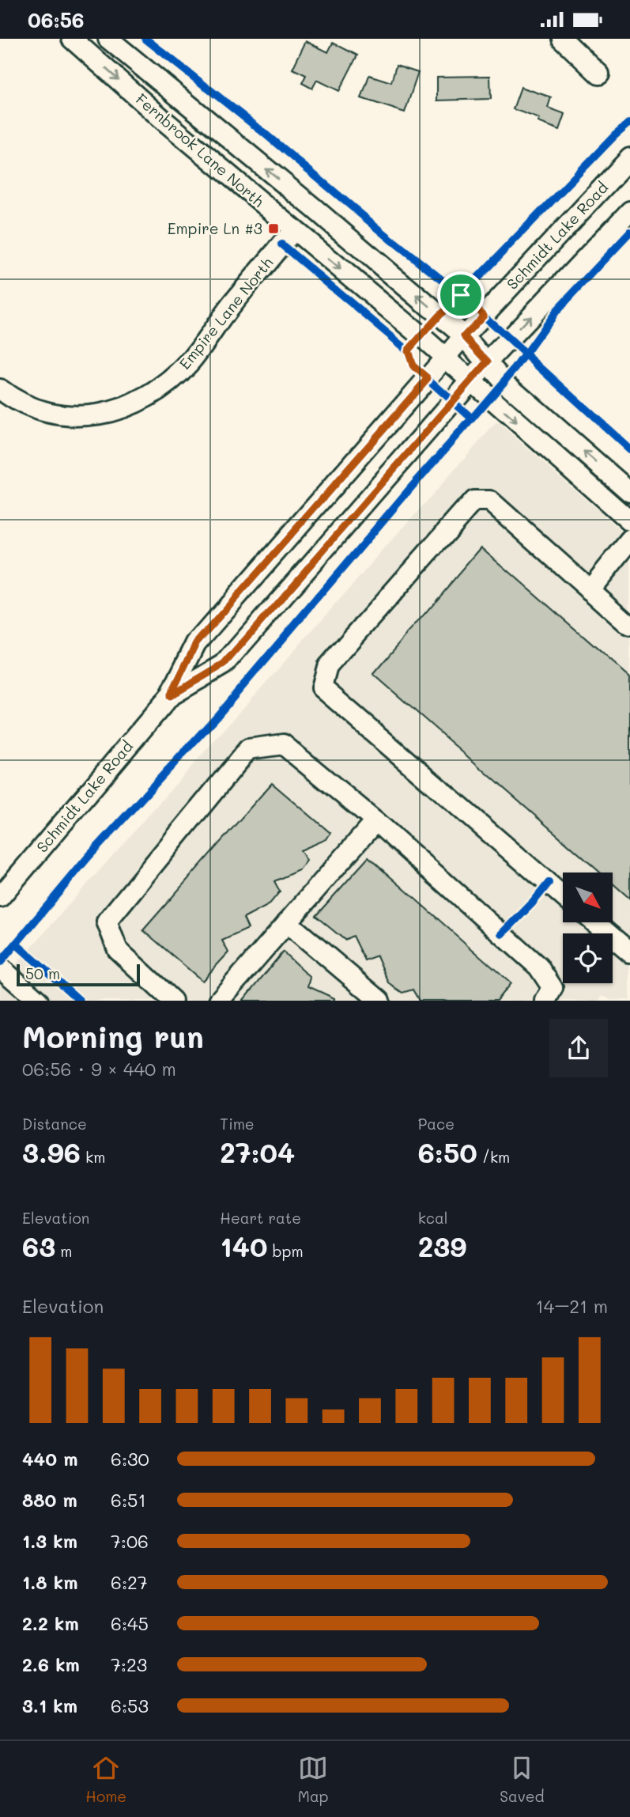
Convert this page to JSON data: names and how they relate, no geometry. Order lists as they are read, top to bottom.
{
  "streets": {
    "street": ["Fernbrook Lane North", "Schmidt Lake Road", "Empire Lane North"]
  },
  "crossings": [
    ["Fernbrook Lane North", "Schmidt Lake Road"],
    ["Fernbrook Lane North", "Empire Lane North"]
  ],
  "places": {
    "transit": ["Empire Ln #3"]
  },
  "scale_bar": "50 m",
  "north": "bottom right",
  "page": {
    "status": "06:56",
    "scale": "50 m",
    "heading": ["Morning run", "06:56 · 9 × 440 m"],
    "stats": [
      ["Distance", "3.96 km"],
      ["Time", "27:04"],
      ["Pace", "6:50 /km"],
      ["Elevation", "63 m"],
      ["Heart rate", "140 bpm"],
      ["kcal", "239"]
    ],
    "chart": ["Elevation", "14–21 m"],
    "list": [
      {
        "name": "440 m",
        "note": "6:30"
      },
      {
        "name": "880 m",
        "note": "6:51"
      },
      {
        "name": "1.3 km",
        "note": "7:06"
      },
      {
        "name": "1.8 km",
        "note": "6:27"
      },
      {
        "name": "2.2 km",
        "note": "6:45"
      },
      {
        "name": "2.6 km",
        "note": "7:23"
      },
      {
        "name": "3.1 km",
        "note": "6:53"
      }
    ],
    "tabs": ["Home", "Map", "Saved"]
  }
}
